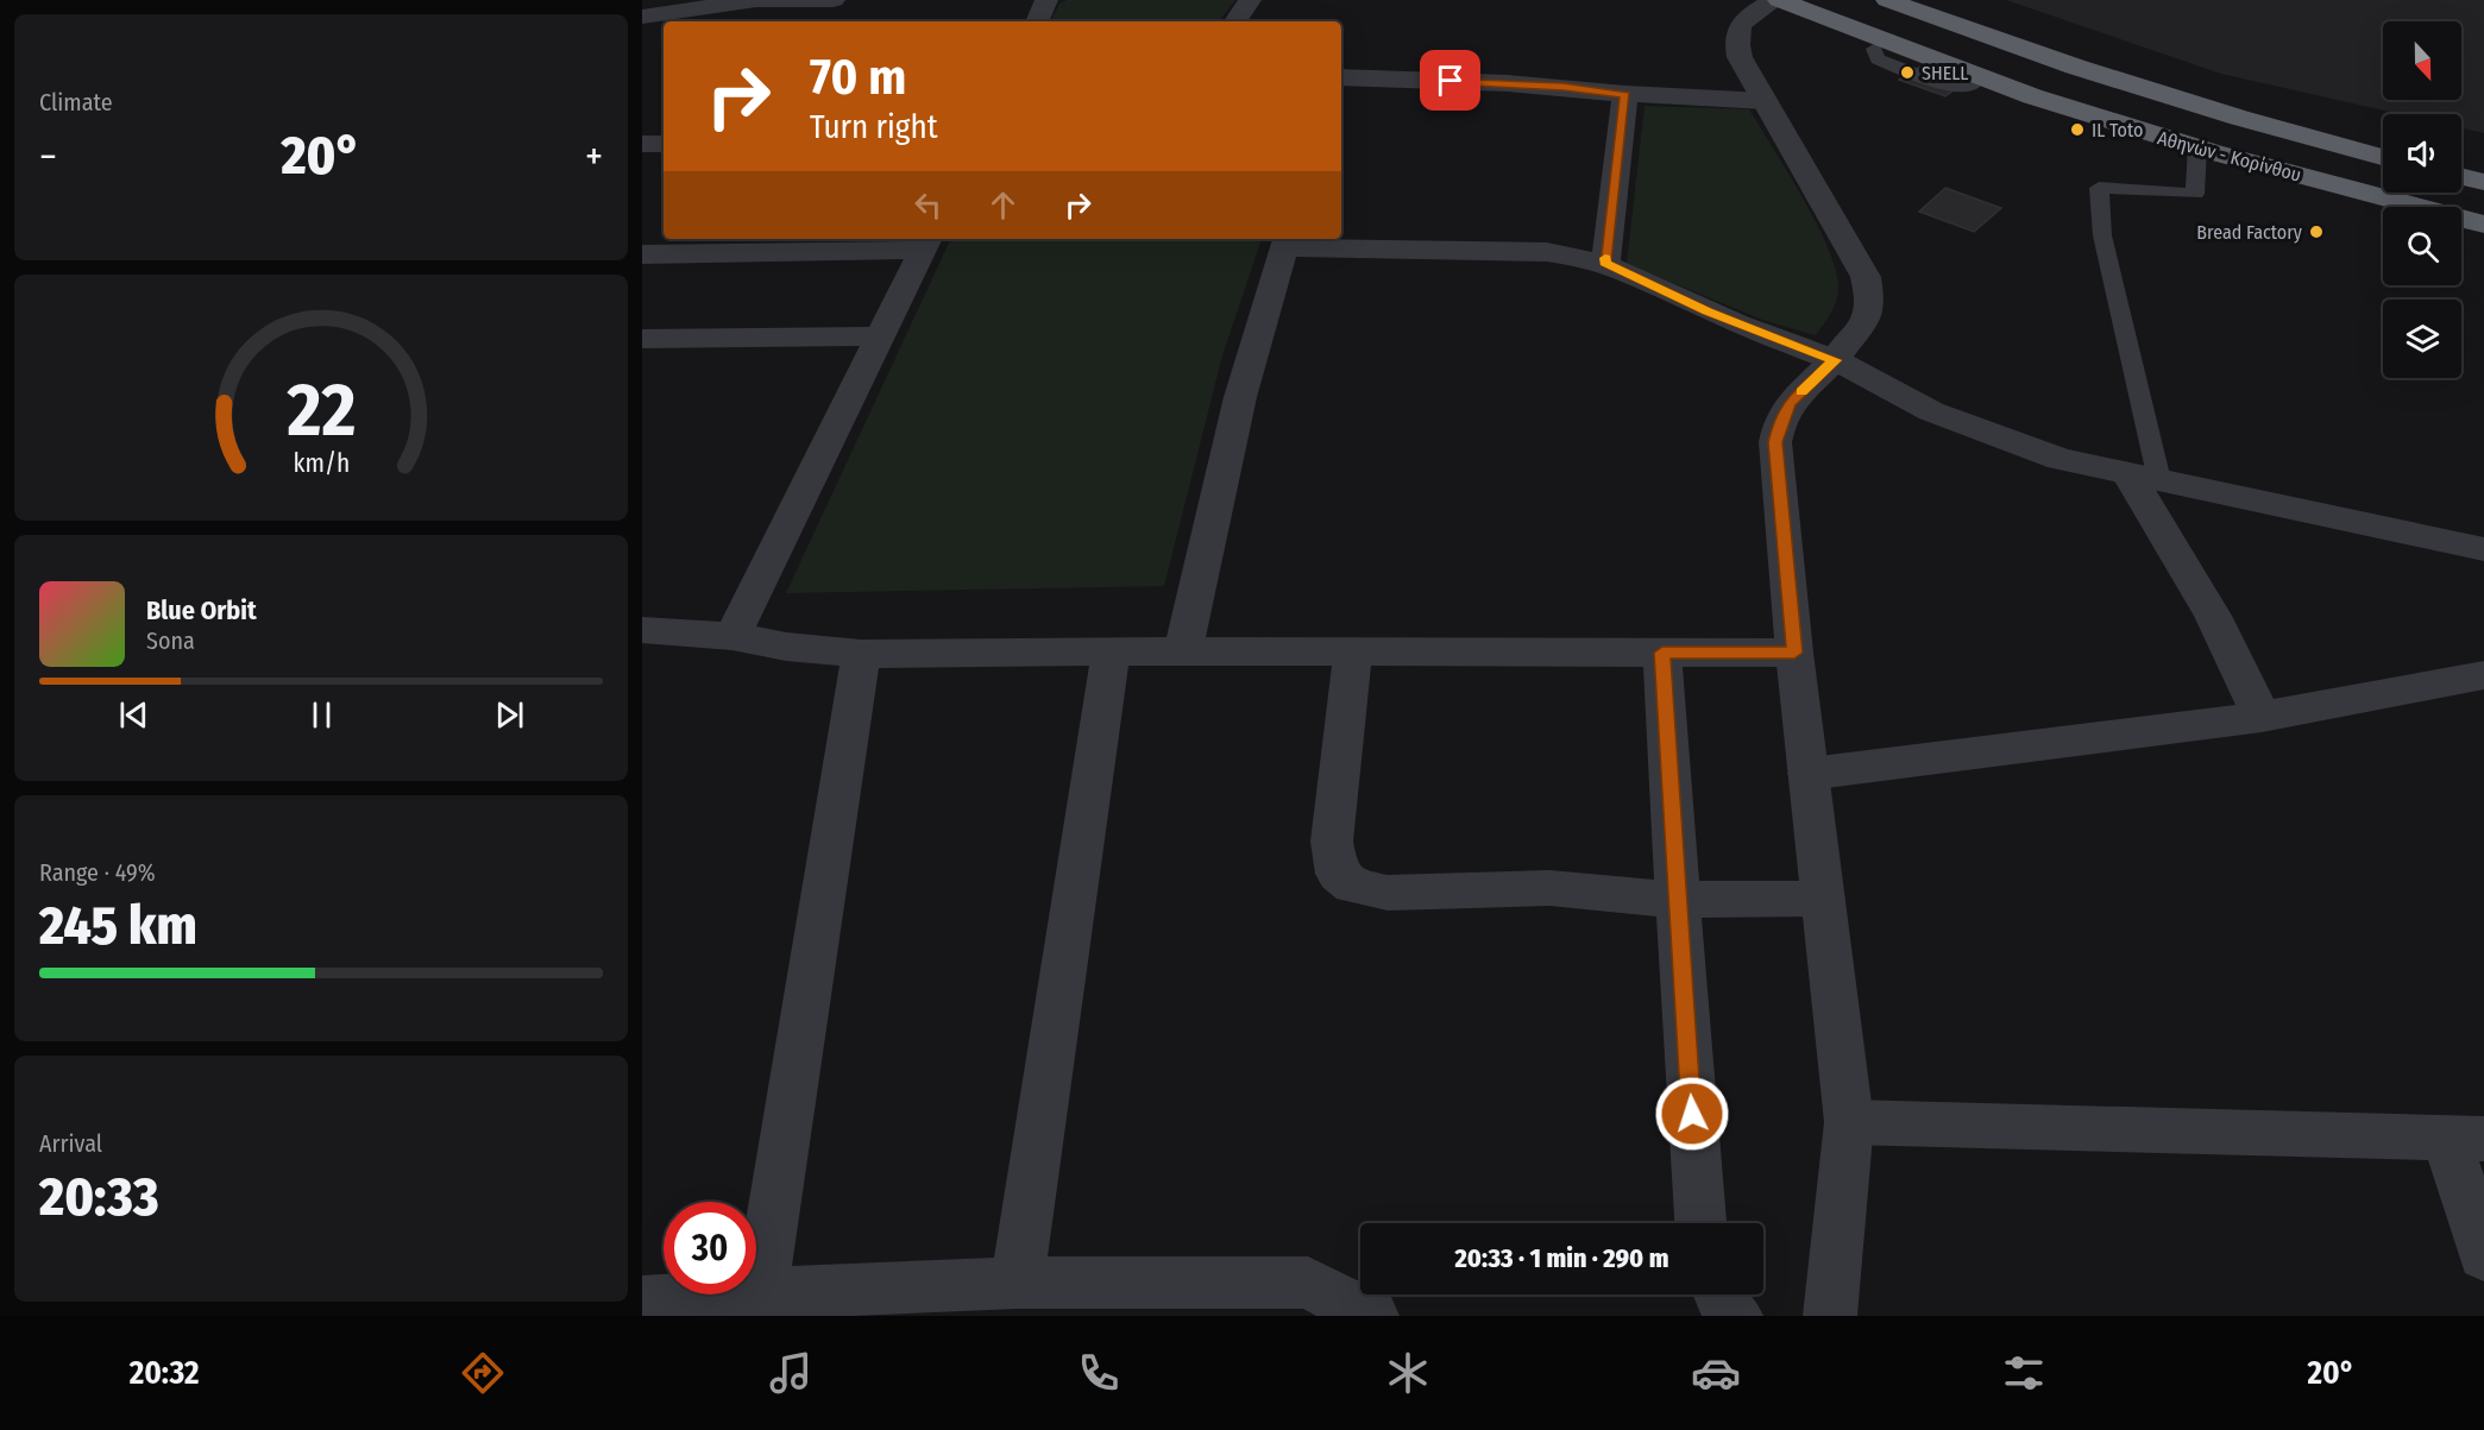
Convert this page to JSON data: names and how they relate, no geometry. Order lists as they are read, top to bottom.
{
  "streets": {
    "highway": ["Αθηνών - Κορίνθου"]
  },
  "places": ["SHELL", "IL Toto", "Bread Factory"],
  "north": "bottom",
  "page": {
    "tile": [
      "Climate",
      ["Range · 49%", "245 km"],
      ["Arrival", "20:33"]
    ],
    "turn": ["70 m", "Turn right"],
    "heat": ["−", "20°", "+"],
    "song": ["Blue Orbit", "Sona"],
    "limit": "30",
    "trip": "20:33 · 1 min · 290 m",
    "tabs": ["20:32", "20°"],
    "gauge": ["22", "km/h"]
  }
}
